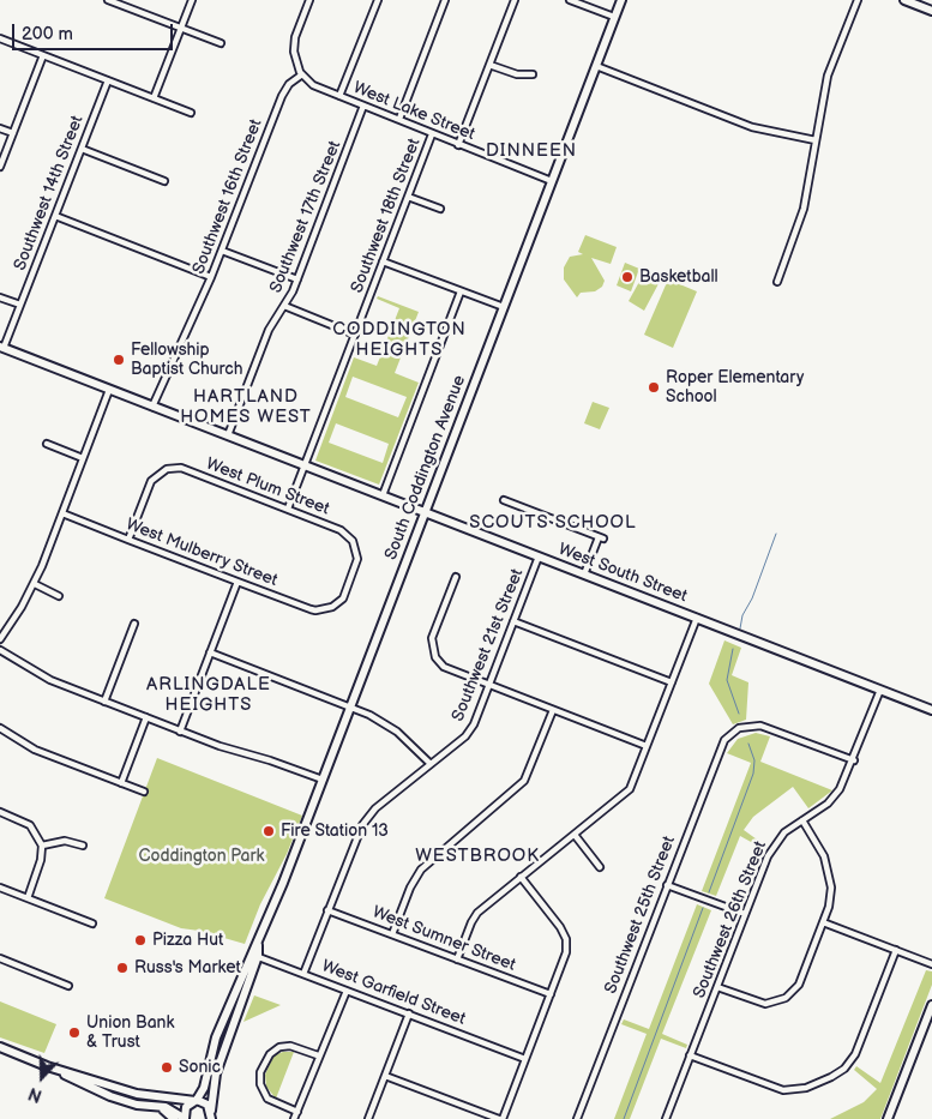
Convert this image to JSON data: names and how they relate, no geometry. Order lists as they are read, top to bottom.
{
  "streets": {
    "main road": ["South Coddington Avenue", "West South Street"],
    "street": [
      "West Lake Street",
      "Southwest 14th Street",
      "Southwest 16th Street",
      "Southwest 18th Street",
      "Southwest 17th Street",
      "West Plum Street",
      "West Mulberry Street",
      "Southwest 21st Street",
      "Southwest 25th Street",
      "Southwest 26th Street",
      "West Sumner Street",
      "West Garfield Street"
    ]
  },
  "crossings": [
    ["West Lake Street", "Southwest 16th Street"],
    ["West Lake Street", "Southwest 18th Street"],
    ["West Lake Street", "Southwest 17th Street"],
    ["West Lake Street", "South Coddington Avenue"],
    ["Southwest 14th Street", "West South Street"],
    ["Southwest 16th Street", "West South Street"],
    ["Southwest 18th Street", "West Plum Street"],
    ["Southwest 18th Street", "West South Street"],
    ["Southwest 17th Street", "West South Street"],
    ["South Coddington Avenue", "West South Street"],
    ["South Coddington Avenue", "West Garfield Street"],
    ["West Plum Street", "West Mulberry Street"],
    ["West South Street", "Southwest 21st Street"],
    ["West South Street", "Southwest 26th Street"],
    ["Southwest 21st Street", "West Sumner Street"],
    ["Southwest 21st Street", "West Garfield Street"],
    ["Southwest 25th Street", "Southwest 26th Street"]
  ],
  "districts": [
    "DINNEEN",
    "CODDINGTON HEIGHTS",
    "HARTLAND HOMES WEST",
    "SCOUTS SCHOOL",
    "ARLINGDALE HEIGHTS",
    "WESTBROOK"
  ],
  "parks": ["Coddington Park"],
  "places": [
    "Basketball",
    "Fellowship Baptist Church",
    "Roper Elementary School",
    "Fire Station 13",
    "Pizza Hut",
    "Russ's Market",
    "Union Bank & Trust",
    "Sonic"
  ],
  "scale_bar": "200 m",
  "north": "bottom"
}
